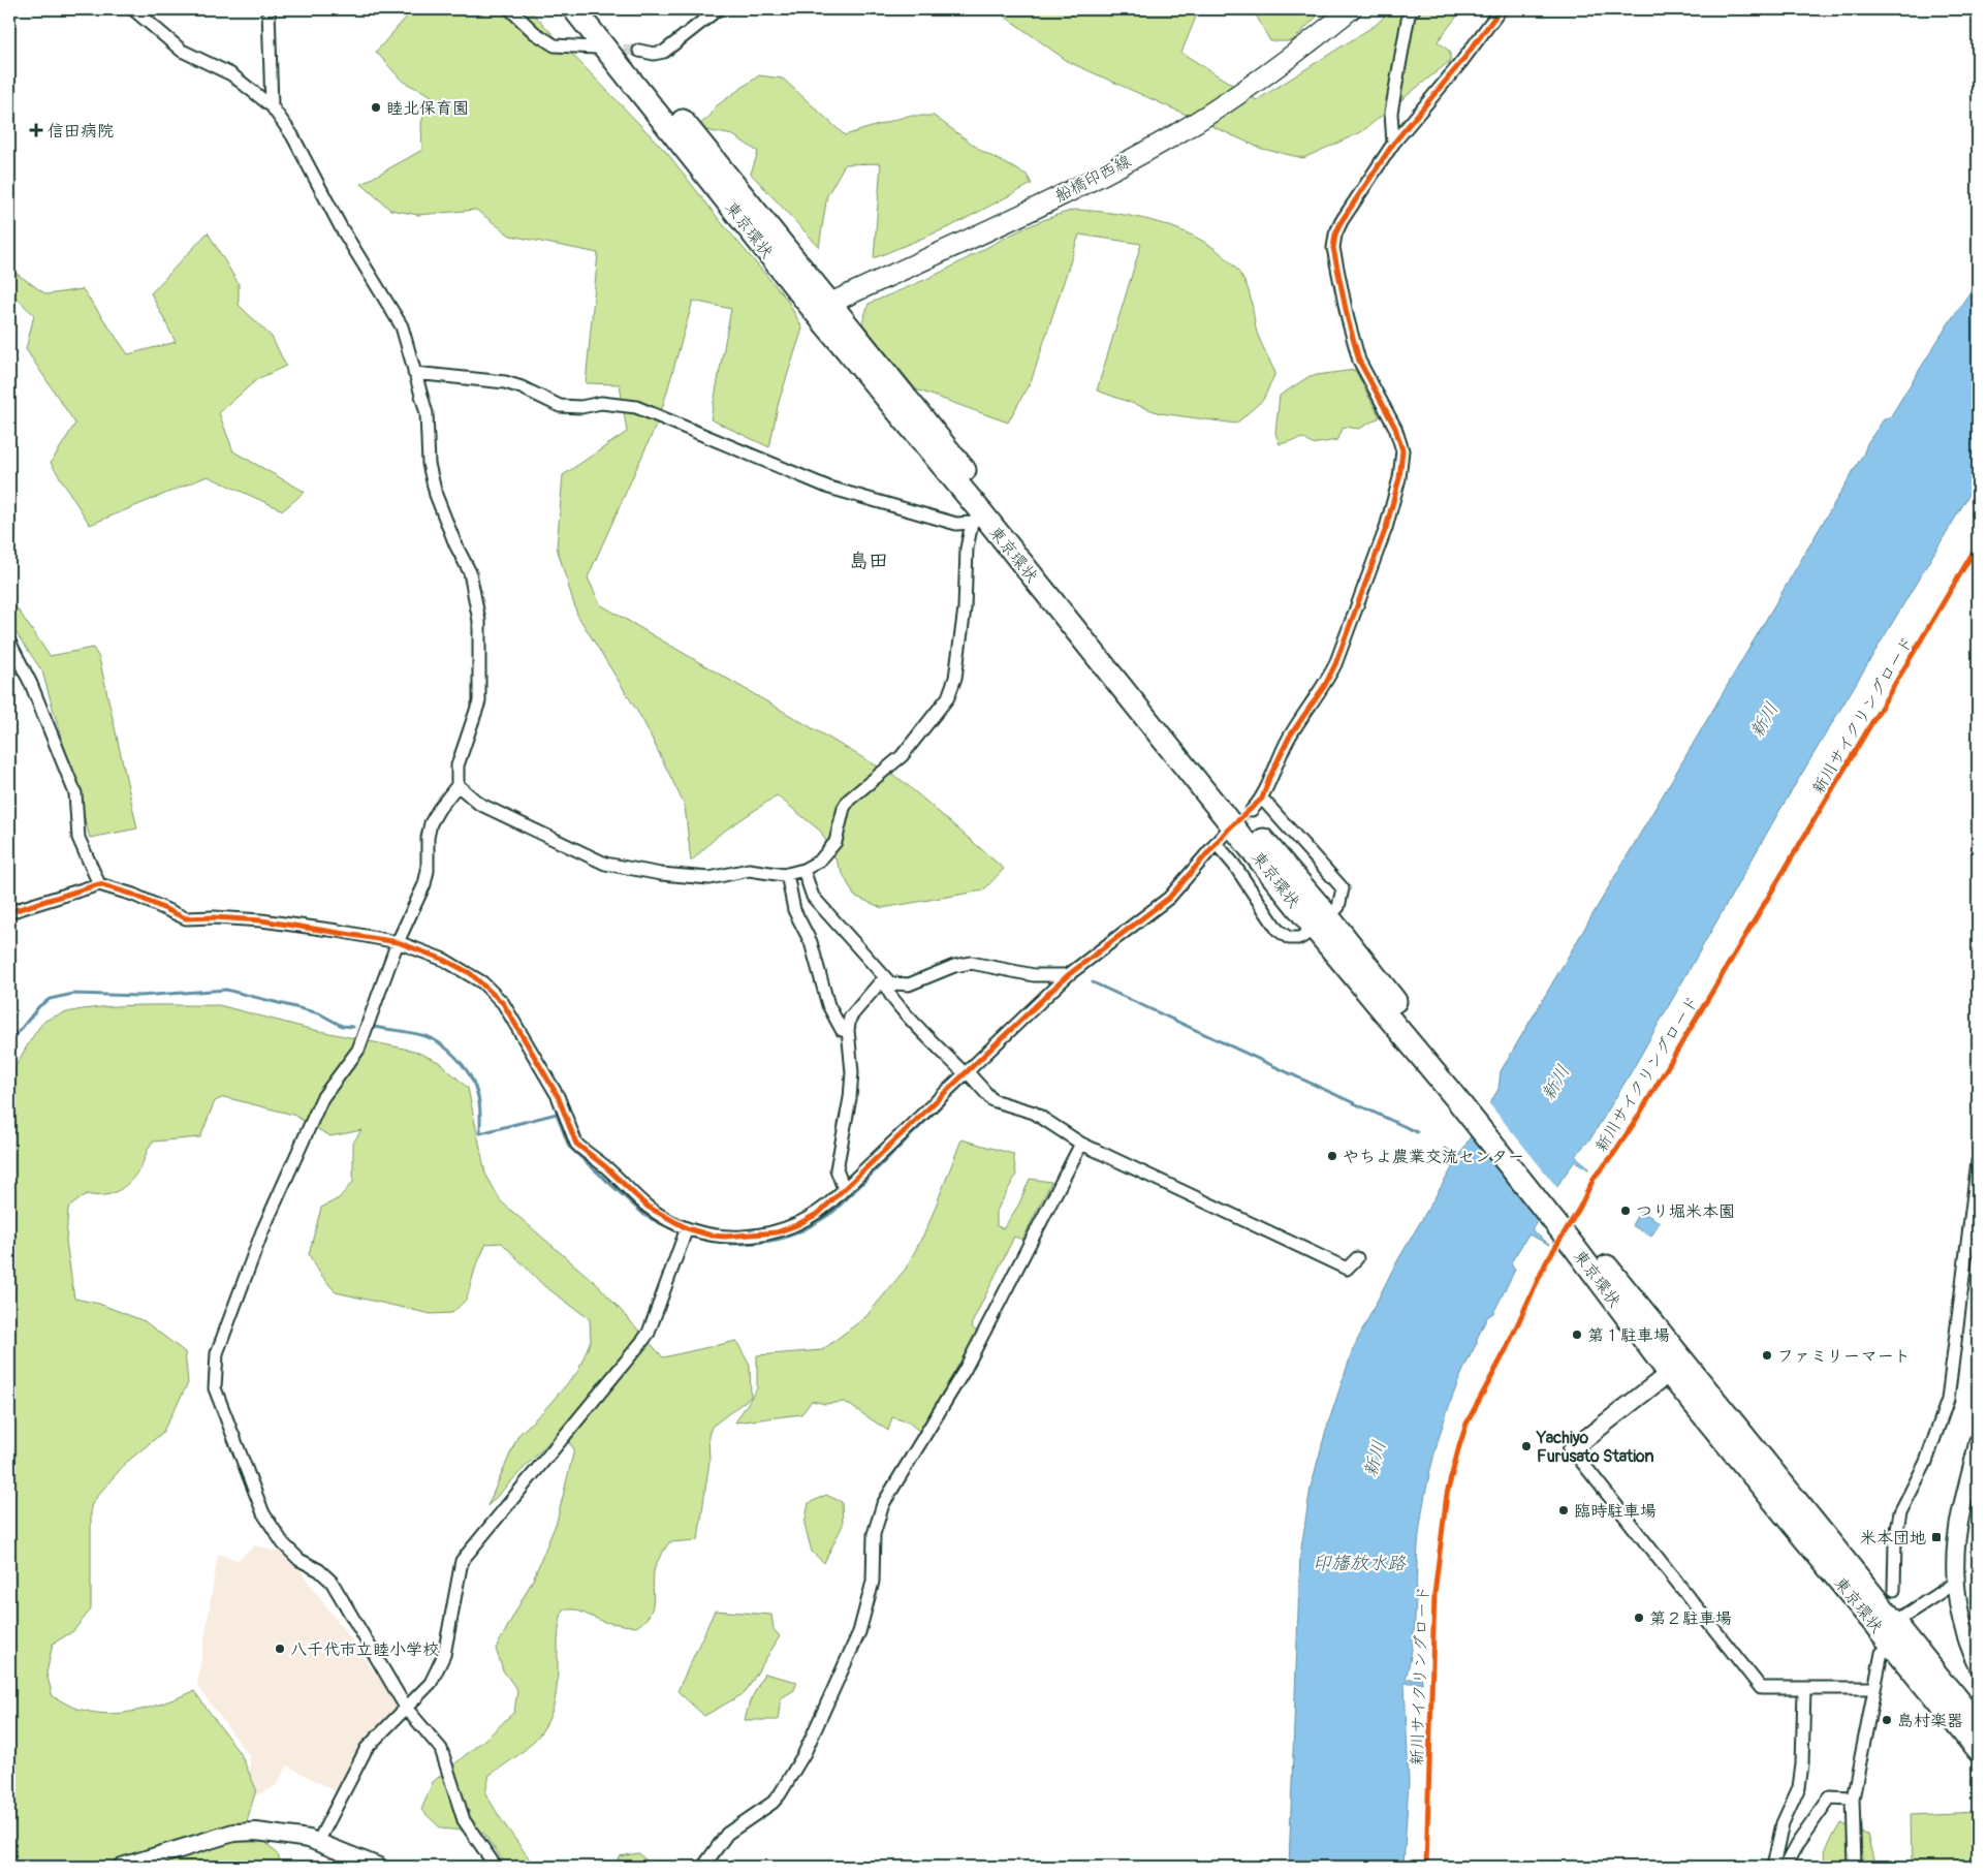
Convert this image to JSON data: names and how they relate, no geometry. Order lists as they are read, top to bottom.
{
  "streets": {
    "highway": ["東京環状"],
    "main road": ["船橋印西線"],
    "cycle path": ["新川サイクリングロード"]
  },
  "crossings": [
    ["船橋印西線", "東京環状"]
  ],
  "districts": ["島田"],
  "water": ["新川", "印旛放水路"],
  "places": {
    "other": [
      "睦北保育園",
      "やちよ農業交流センター",
      "つり堀米本園",
      "第１駐車場",
      "ファミリーマート",
      "Yachiyo Furusato Station",
      "臨時駐車場",
      "第２駐車場",
      "八千代市立睦小学校",
      "島村楽器"
    ],
    "health": ["信田病院"],
    "transit": ["米本団地"]
  }
}
